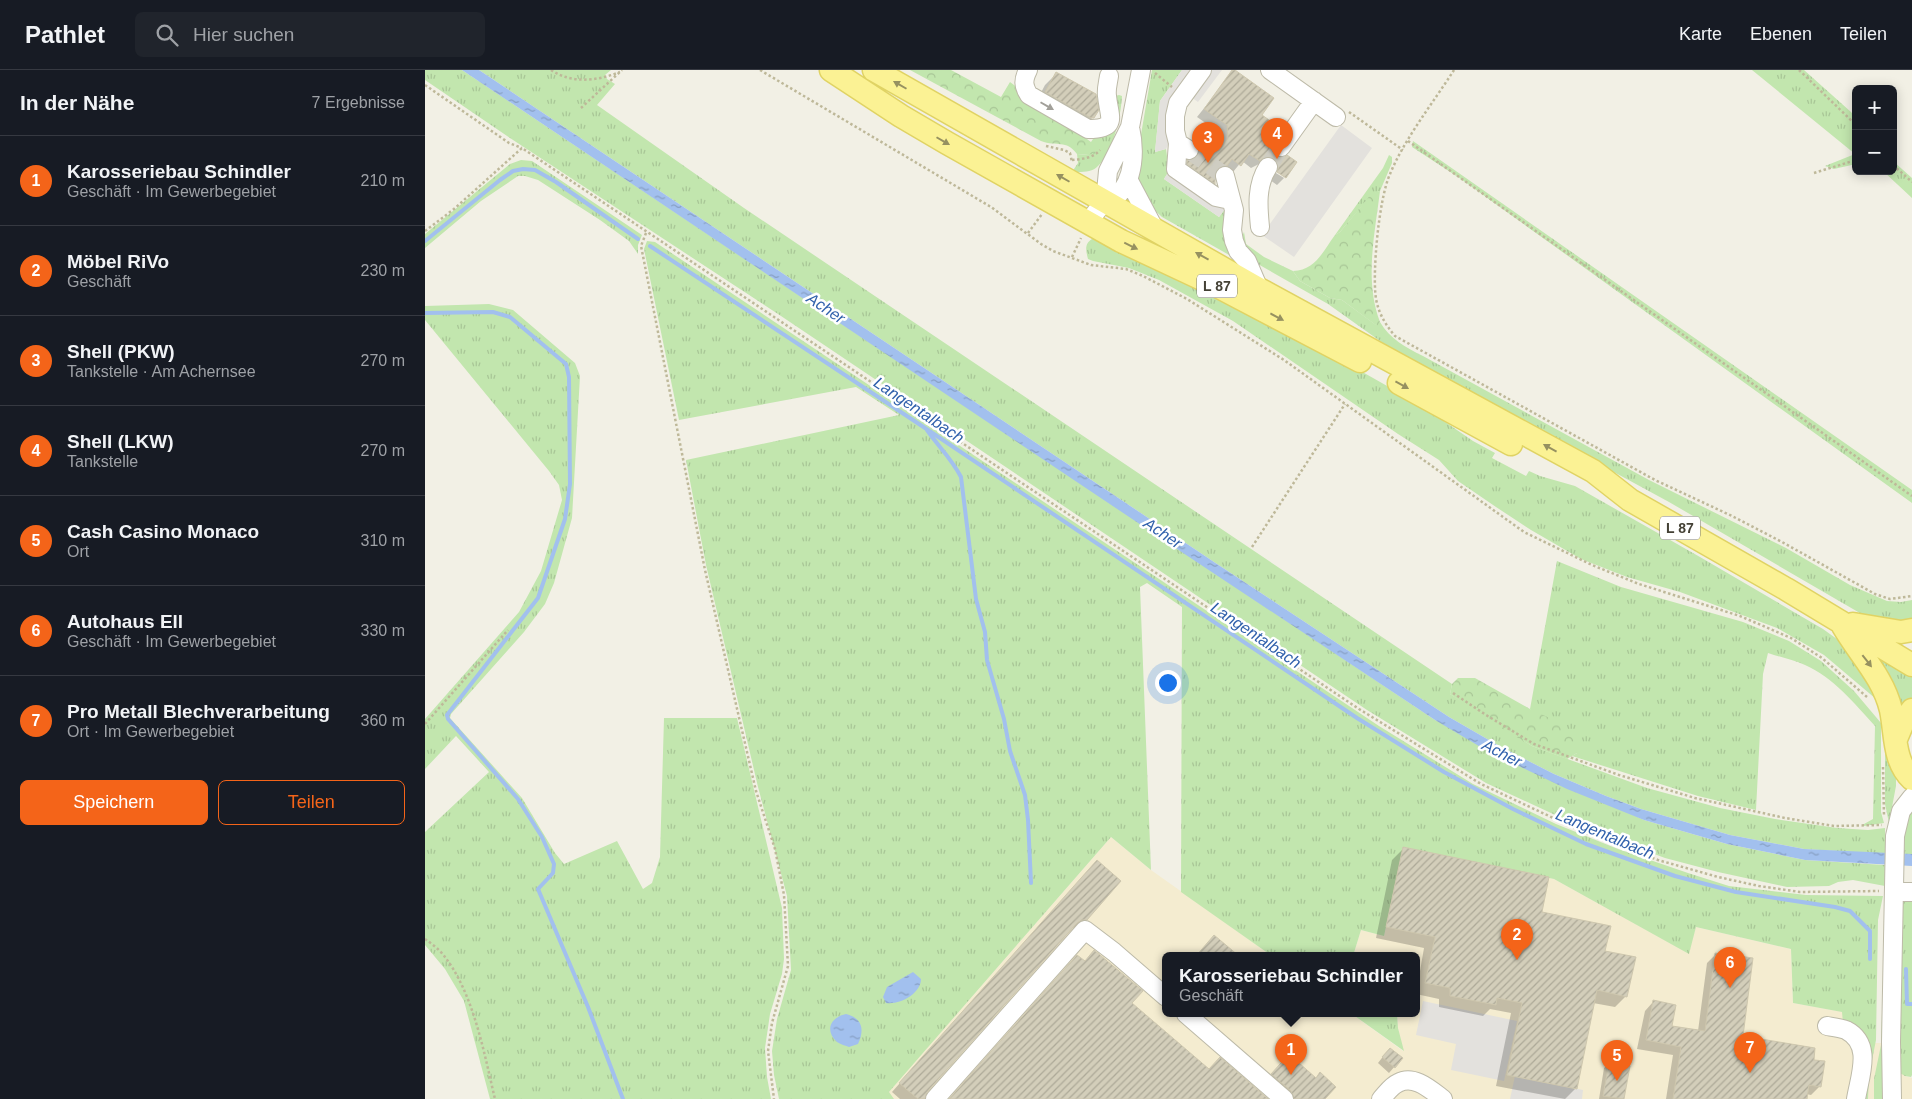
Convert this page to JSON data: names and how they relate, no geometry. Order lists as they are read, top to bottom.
{
  "streets": {
    "main road": ["L 87"]
  },
  "water": ["Acher", "Langentalbach"],
  "page": {
    "header": "Pathlet",
    "search": "Hier suchen",
    "nav": ["Karte", "Ebenen", "Teilen"],
    "heading": ["In der Nähe", "7 Ergebnisse"],
    "map_buttons": ["+", "−"],
    "pins": [
      "4",
      "3",
      "2",
      "6",
      "7",
      "1",
      "5"
    ],
    "list": [
      {
        "mark": "1",
        "name": "Karosseriebau Schindler",
        "note": "Geschäft · Im Gewerbegebiet",
        "value": "210 m"
      },
      {
        "mark": "2",
        "name": "Möbel RiVo",
        "note": "Geschäft",
        "value": "230 m"
      },
      {
        "mark": "3",
        "name": "Shell (PKW)",
        "note": "Tankstelle · Am Achernsee",
        "value": "270 m"
      },
      {
        "mark": "4",
        "name": "Shell (LKW)",
        "note": "Tankstelle",
        "value": "270 m"
      },
      {
        "mark": "5",
        "name": "Cash Casino Monaco",
        "note": "Ort",
        "value": "310 m"
      },
      {
        "mark": "6",
        "name": "Autohaus Ell",
        "note": "Geschäft · Im Gewerbegebiet",
        "value": "330 m"
      },
      {
        "mark": "7",
        "name": "Pro Metall Blechverarbeitung",
        "note": "Ort · Im Gewerbegebiet",
        "value": "360 m"
      }
    ],
    "buttons": ["Speichern", "Teilen"],
    "popup": ["Karosseriebau Schindler", "Geschäft"]
  }
}
